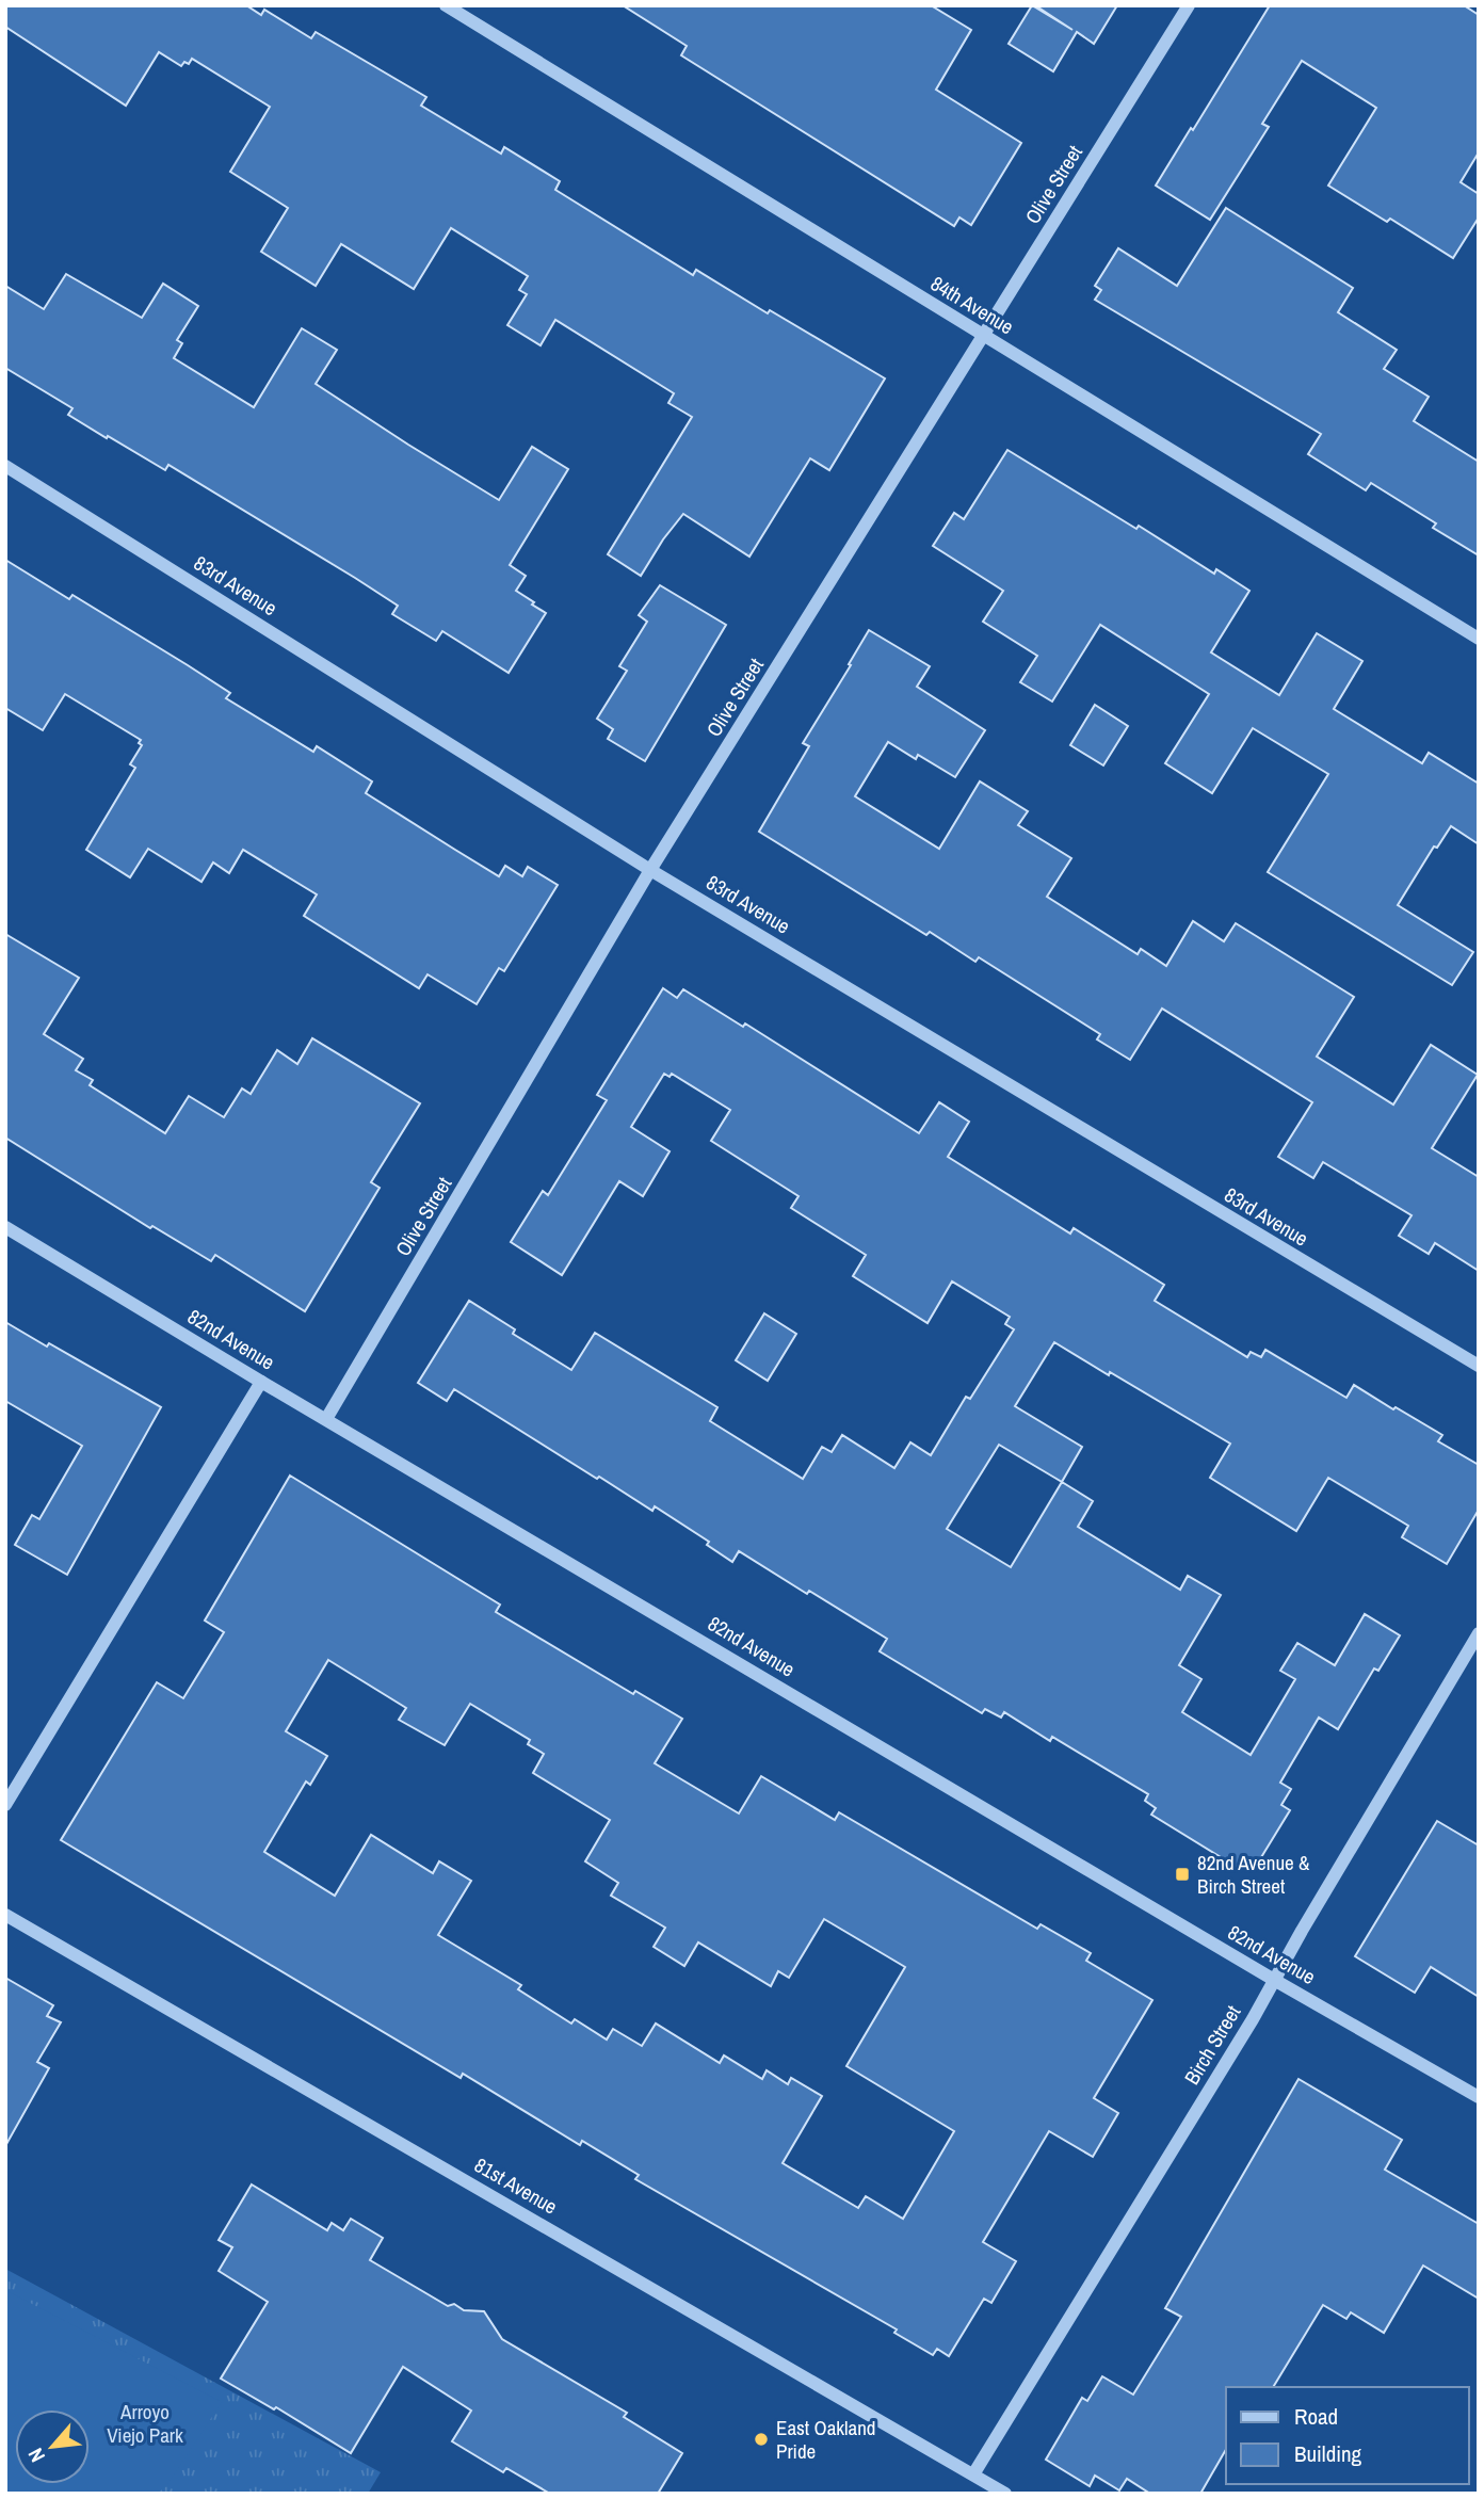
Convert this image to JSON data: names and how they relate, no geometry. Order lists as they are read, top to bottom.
{
  "streets": {
    "street": [
      "Olive Street",
      "84th Avenue",
      "83rd Avenue",
      "82nd Avenue",
      "Birch Street",
      "81st Avenue"
    ]
  },
  "crossings": [
    ["Olive Street", "84th Avenue"],
    ["Olive Street", "83rd Avenue"],
    ["Olive Street", "82nd Avenue"],
    ["82nd Avenue", "Birch Street"],
    ["Birch Street", "81st Avenue"]
  ],
  "parks": ["Arroyo Viejo Park"],
  "places": {
    "transit": ["82nd Avenue & Birch Street"],
    "other": ["East Oakland Pride"]
  },
  "legend": ["Road", "Building"],
  "north": "bottom left"
}
